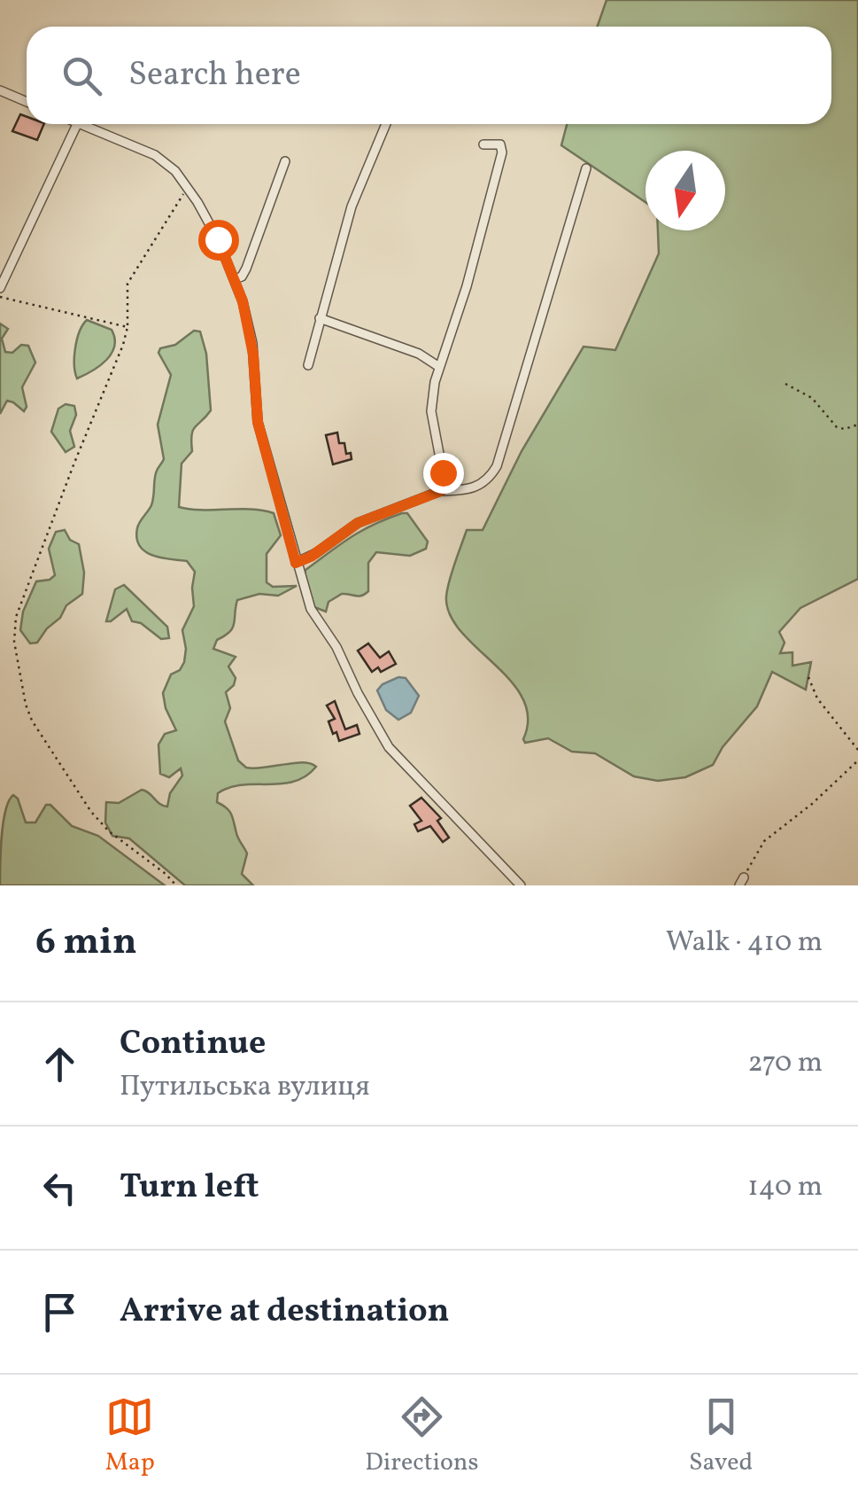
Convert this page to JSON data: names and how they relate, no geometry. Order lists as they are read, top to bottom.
{
  "north": "bottom",
  "page": {
    "search": "Search here",
    "heading": ["6 min", "Walk · 410 m"],
    "list": [
      ["Continue", "Путильська вулиця", "270 m"],
      ["Turn left", "140 m"],
      "Arrive at destination"
    ],
    "nav": ["Map", "Directions", "Saved"]
  }
}
